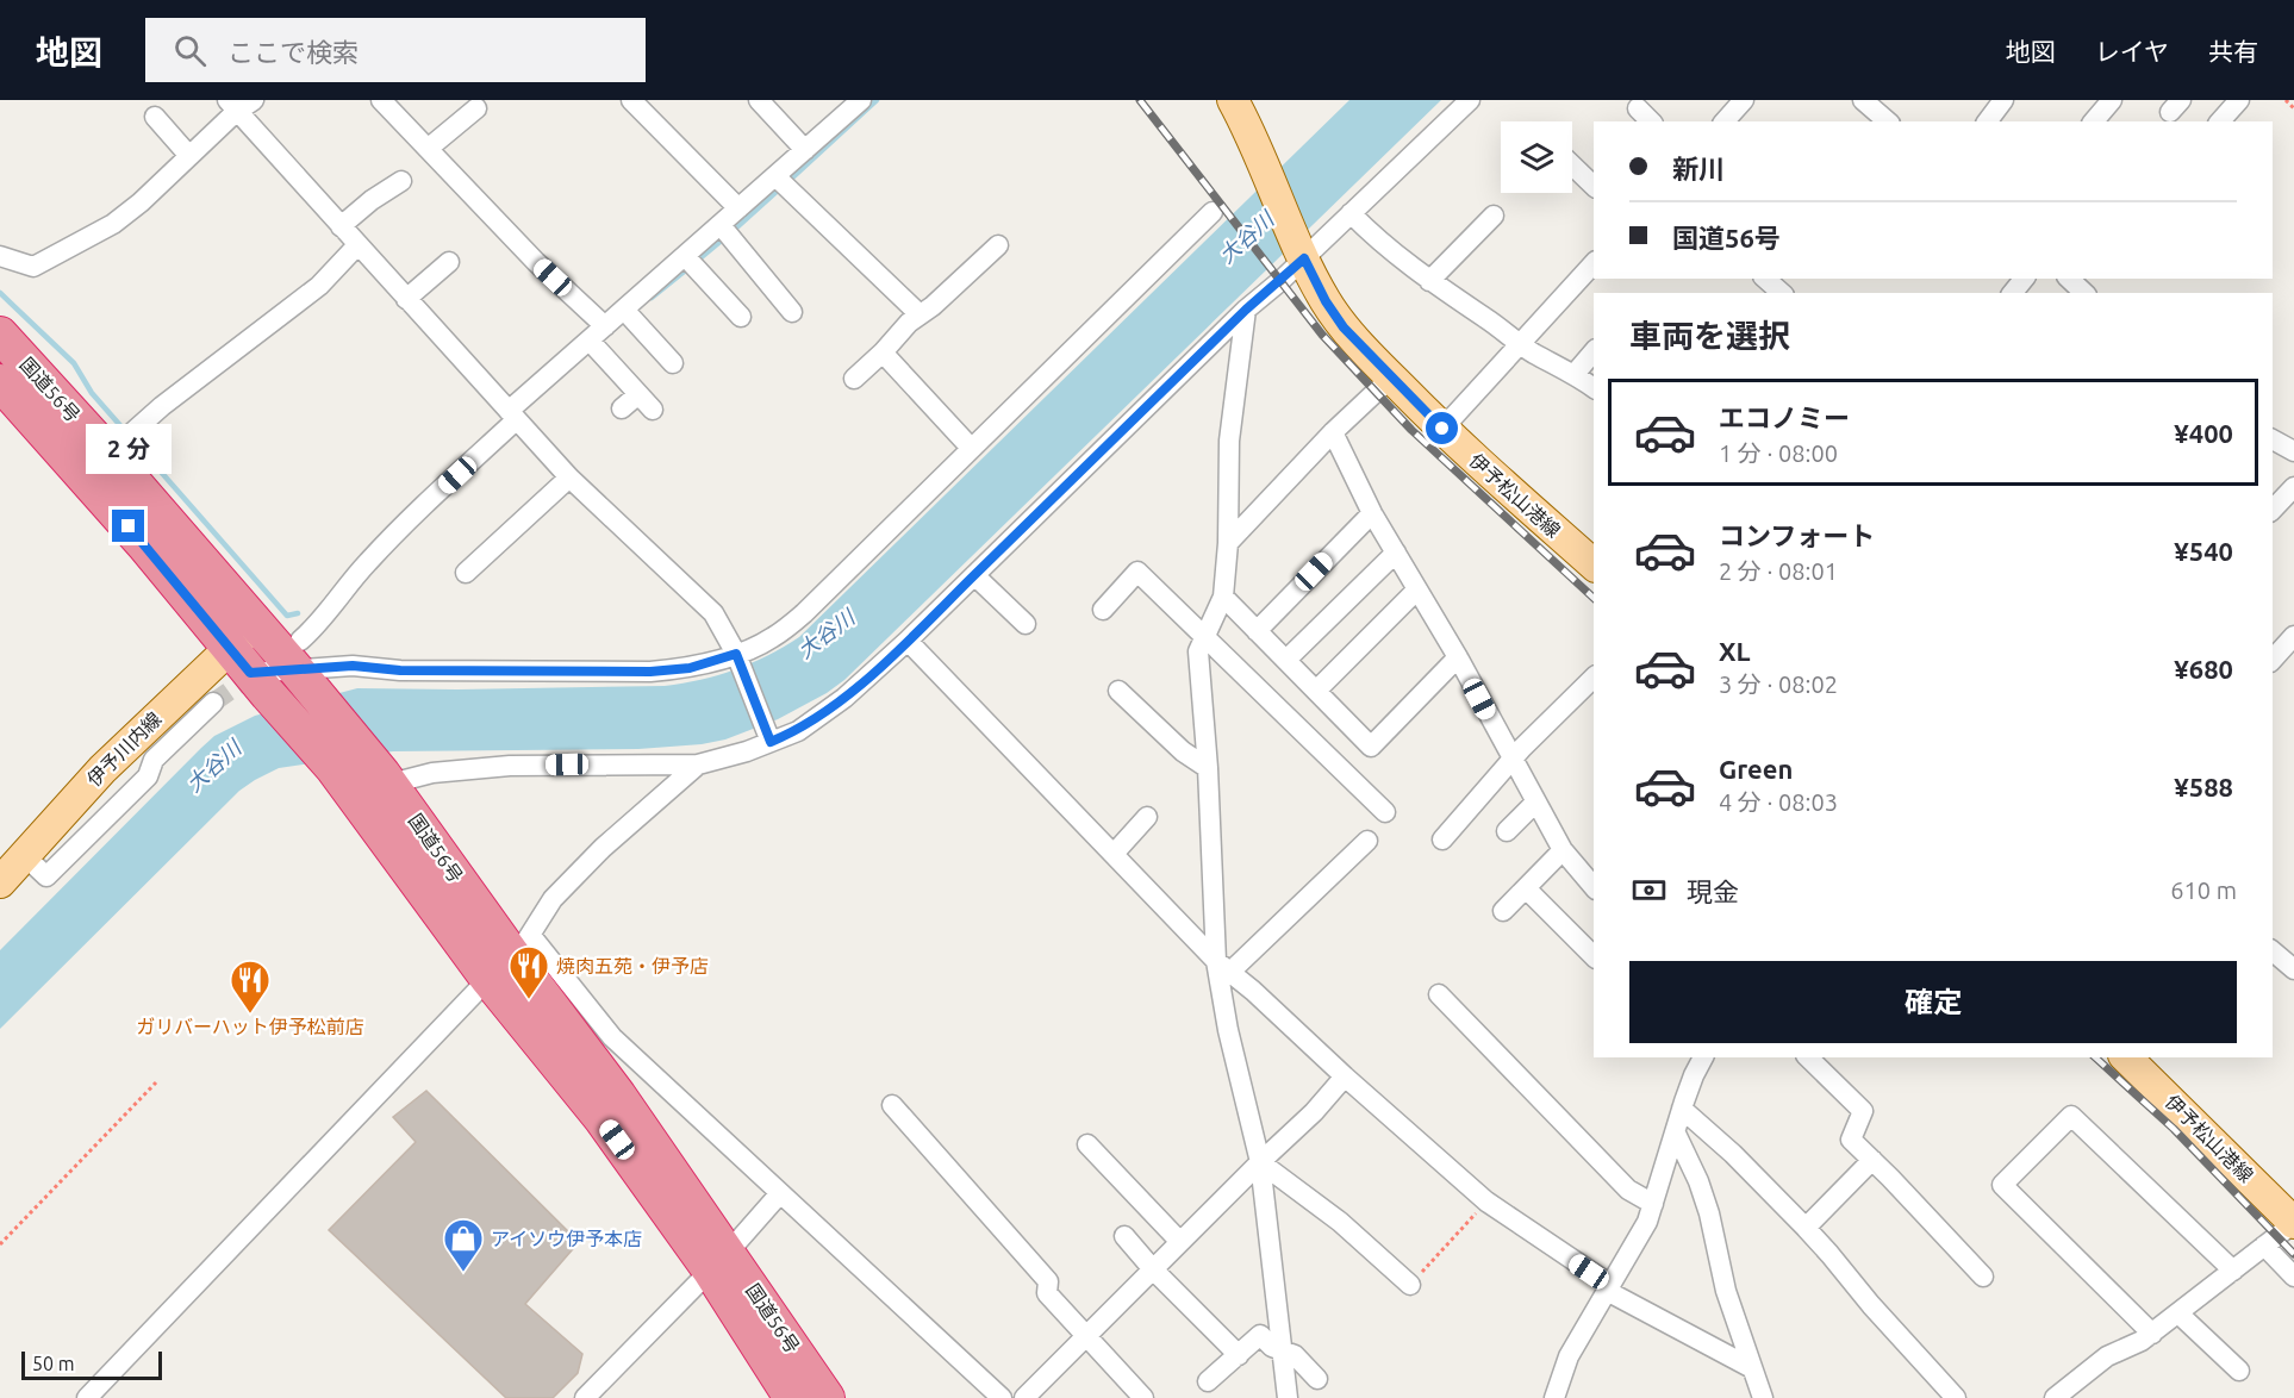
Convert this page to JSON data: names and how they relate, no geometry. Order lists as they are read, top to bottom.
{
  "streets": {
    "highway": ["国道56号"],
    "main road": ["伊予松山港線", "伊予川内線"]
  },
  "crossings": [
    ["国道56号", "伊予川内線"]
  ],
  "water": ["大谷川"],
  "places": {
    "restaurant": ["焼肉五苑・伊予店", "ガリバーハット伊予松前店"],
    "shop": ["アイソウ伊予本店"]
  },
  "scale_bar": "50 m",
  "page": {
    "header": "地図",
    "search": "ここで検索",
    "nav": ["地図", "レイヤ", "共有"],
    "banner": ["新川", "国道56号"],
    "heading": "車両を選択",
    "list": [
      {
        "name": "エコノミー",
        "note": "1 分 · 08:00",
        "value": "¥400"
      },
      {
        "name": "コンフォート",
        "note": "2 分 · 08:01",
        "value": "¥540"
      },
      {
        "name": "XL",
        "note": "3 分 · 08:02",
        "value": "¥680"
      },
      {
        "name": "Green",
        "note": "4 分 · 08:03",
        "value": "¥588"
      }
    ],
    "bubble": "2 分",
    "pay": ["現金", "610 m"],
    "buttons": "確定",
    "scale": "50 m"
  }
}
